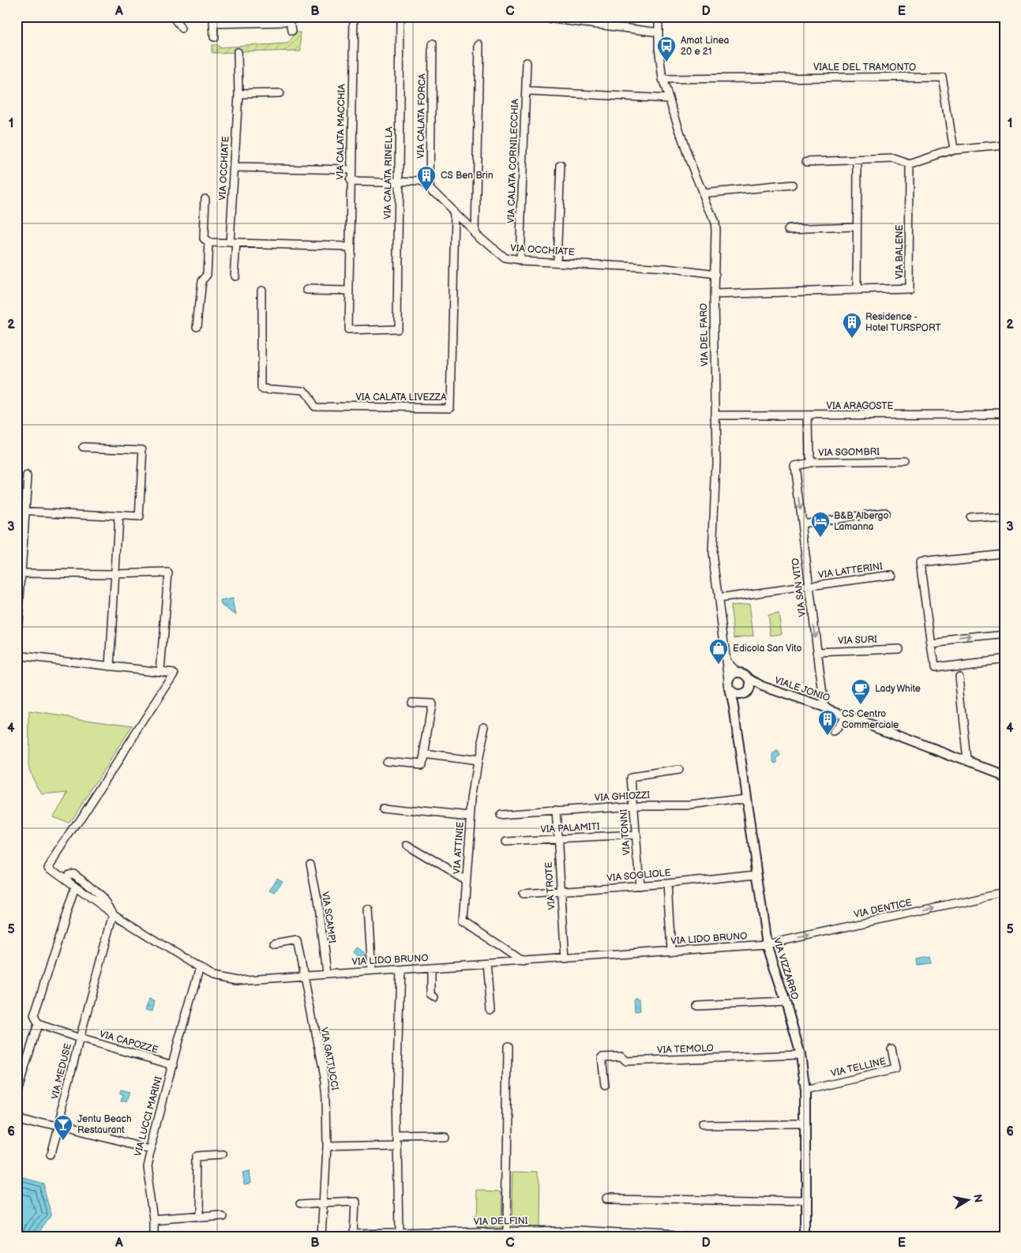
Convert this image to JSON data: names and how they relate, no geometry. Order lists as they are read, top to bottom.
{
  "streets": {
    "street": [
      "VIALE DEL TRAMONTO",
      "VIA CALATA FORCA",
      "VIA CALATA MACCHIA",
      "VIA CALATA CORNILECCHIA",
      "VIA OCCHIATE",
      "VIA CALATA RINELLA",
      "VIA BALENE",
      "VIA DEL FARO",
      "VIA CALATA LIVEZZA",
      "VIA ARAGOSTE",
      "VIA SGOMBRI",
      "VIA LATTERINI",
      "VIA SAN VITO",
      "VIA SURI",
      "VIALE JONIO",
      "VIA GHIOZZI",
      "VIA PALAMITI",
      "VIA TONNI",
      "VIA ATTINIE",
      "VIA SOGLIOLE",
      "VIA TROTE",
      "VIA DENTICE",
      "VIA SCAMPI",
      "VIA LIDO BRUNO",
      "VIA VIZZARRO",
      "VIA CAPOZZE",
      "VIA TEMOLO",
      "VIA GATTUCCI",
      "VIA TELLINE",
      "VIA MEDUSE",
      "VIA LUCCI MARINI",
      "VIA DELFINI"
    ]
  },
  "crossings": [
    ["VIALE DEL TRAMONTO", "VIA DEL FARO"],
    ["VIA CALATA FORCA", "VIA OCCHIATE"],
    ["VIA CALATA MACCHIA", "VIA OCCHIATE"],
    ["VIA CALATA MACCHIA", "VIA CALATA RINELLA"],
    ["VIA CALATA CORNILECCHIA", "VIA OCCHIATE"],
    ["VIA OCCHIATE", "VIA CALATA RINELLA"],
    ["VIA OCCHIATE", "VIA DEL FARO"],
    ["VIA OCCHIATE", "VIA CALATA LIVEZZA"],
    ["VIA BALENE", "VIA DEL FARO"],
    ["VIA DEL FARO", "VIA ARAGOSTE"],
    ["VIA DEL FARO", "VIA LATTERINI"],
    ["VIA DEL FARO", "VIALE JONIO"],
    ["VIA DEL FARO", "VIA VIZZARRO"],
    ["VIA SGOMBRI", "VIA SAN VITO"],
    ["VIA LATTERINI", "VIA SAN VITO"],
    ["VIA SAN VITO", "VIA SURI"],
    ["VIA SAN VITO", "VIALE JONIO"],
    ["VIALE JONIO", "VIA VIZZARRO"],
    ["VIA GHIOZZI", "VIA TONNI"],
    ["VIA GHIOZZI", "VIA TROTE"],
    ["VIA GHIOZZI", "VIA VIZZARRO"],
    ["VIA PALAMITI", "VIA TONNI"],
    ["VIA PALAMITI", "VIA TROTE"],
    ["VIA TONNI", "VIA SOGLIOLE"],
    ["VIA ATTINIE", "VIA LIDO BRUNO"],
    ["VIA SOGLIOLE", "VIA TROTE"],
    ["VIA SOGLIOLE", "VIA VIZZARRO"],
    ["VIA TROTE", "VIA LIDO BRUNO"],
    ["VIA DENTICE", "VIA LIDO BRUNO"],
    ["VIA DENTICE", "VIA VIZZARRO"],
    ["VIA SCAMPI", "VIA LIDO BRUNO"],
    ["VIA LIDO BRUNO", "VIA VIZZARRO"],
    ["VIA LIDO BRUNO", "VIA GATTUCCI"],
    ["VIA LIDO BRUNO", "VIA MEDUSE"],
    ["VIA LIDO BRUNO", "VIA LUCCI MARINI"],
    ["VIA VIZZARRO", "VIA TEMOLO"],
    ["VIA VIZZARRO", "VIA TELLINE"],
    ["VIA CAPOZZE", "VIA MEDUSE"],
    ["VIA CAPOZZE", "VIA LUCCI MARINI"],
    ["VIA GATTUCCI", "VIA DELFINI"]
  ],
  "one_way": ["VIA SAN VITO", "VIA DENTICE"],
  "places": {
    "bus stop": ["Amat Linea 20 e 21"],
    "building": ["CS Ben Brin", "Residence - Hotel TURSPORT", "CS Centro Commerciale"],
    "hotel": ["B&B Albergo Lamanna"],
    "shop": ["Edicola San Vito"],
    "cafe": ["Lady White"],
    "bar": ["Jentu Beach Restaurant"]
  },
  "north": "right",
  "grid": {
    "columns": [
      "A",
      "B",
      "C",
      "D",
      "E"
    ],
    "rows": [
      "1",
      "2",
      "3",
      "4",
      "5",
      "6"
    ]
  }
}
